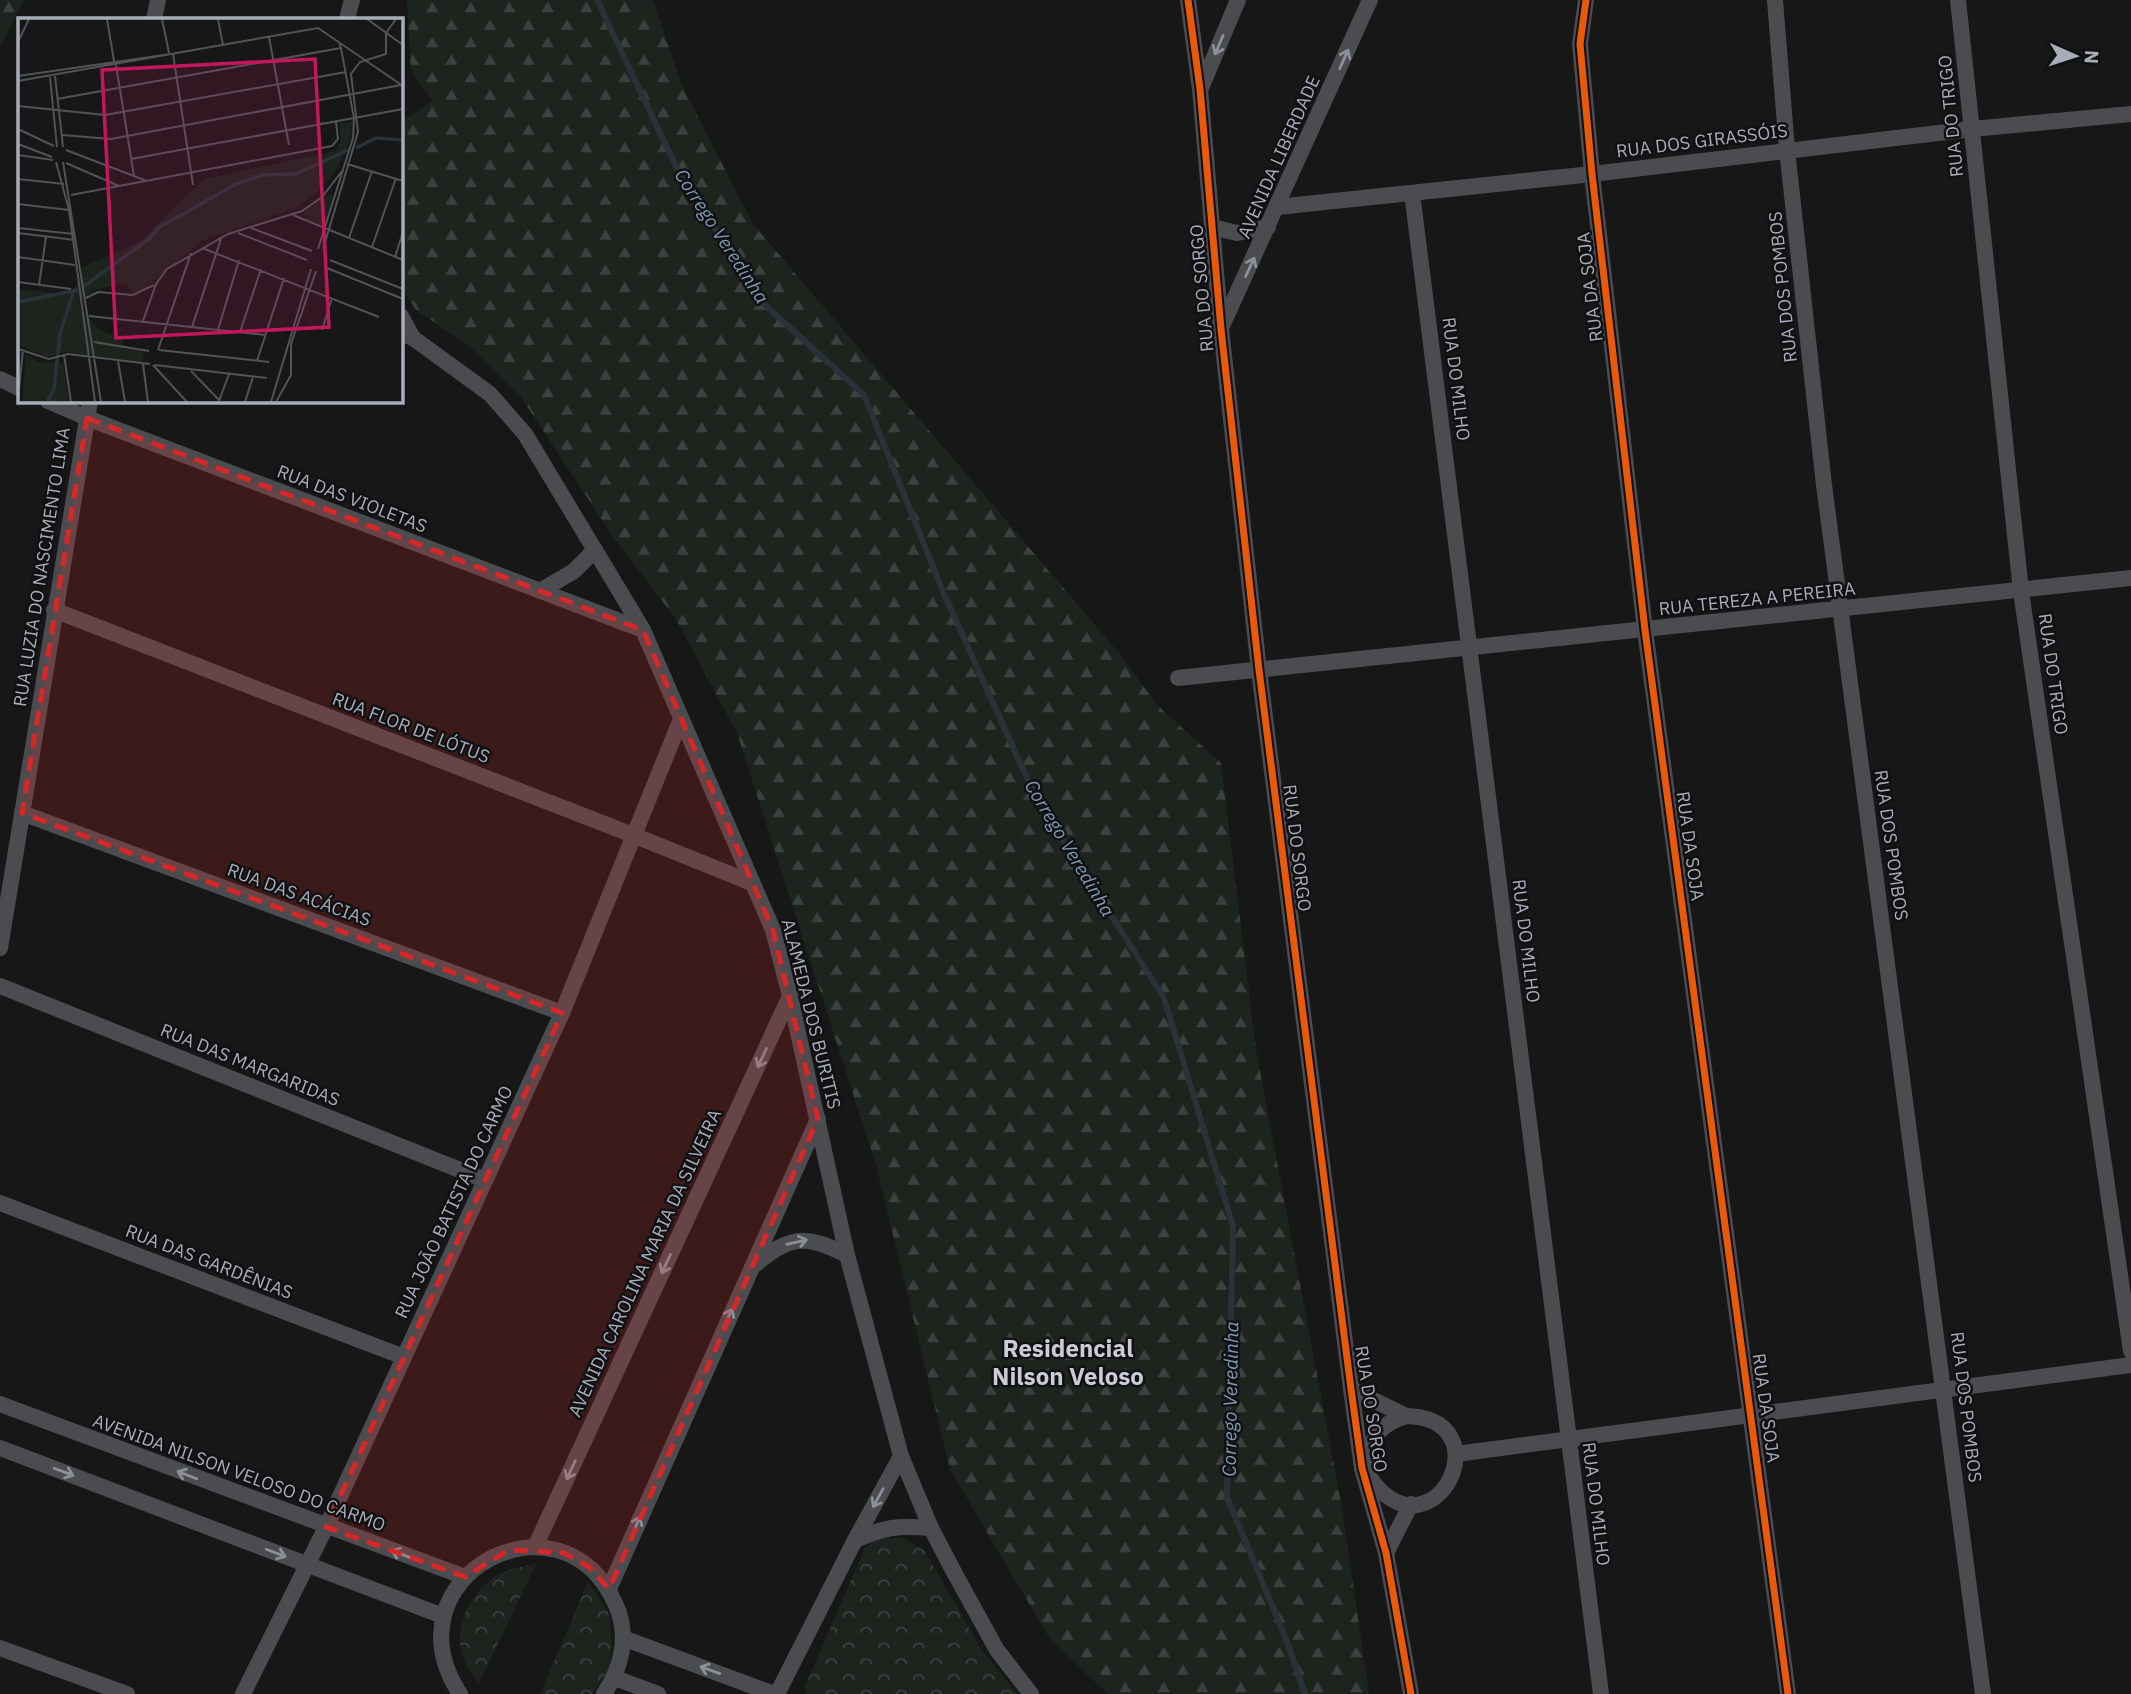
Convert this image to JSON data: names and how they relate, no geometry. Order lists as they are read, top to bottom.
{
  "streets": {
    "street": [
      "RUA DO TRIGO",
      "RUA DOS GIRASSÓIS",
      "AVENIDA LIBERDADE",
      "RUA DA SOJA",
      "RUA DOS POMBOS",
      "RUA DO SORGO",
      "RUA DO MILHO",
      "RUA DAS VIOLETAS",
      "RUA LUZIA DO NASCIMENTO LIMA",
      "RUA TEREZA A PEREIRA",
      "RUA FLOR DE LÓTUS",
      "RUA DAS ACÁCIAS",
      "ALAMEDA DOS BURITIS",
      "RUA DAS MARGARIDAS",
      "RUA JOÃO BATISTA DO CARMO",
      "RUA DAS GARDÊNIAS",
      "AVENIDA CAROLINA MARIA DA SILVEIRA",
      "AVENIDA NILSON VELOSO DO CARMO"
    ]
  },
  "crossings": [
    ["RUA DO TRIGO", "RUA DOS GIRASSÓIS"],
    ["RUA DO TRIGO", "RUA TEREZA A PEREIRA"],
    ["RUA DOS GIRASSÓIS", "AVENIDA LIBERDADE"],
    ["RUA DOS GIRASSÓIS", "RUA DA SOJA"],
    ["RUA DOS GIRASSÓIS", "RUA DOS POMBOS"],
    ["RUA DOS GIRASSÓIS", "RUA DO MILHO"],
    ["AVENIDA LIBERDADE", "RUA DO SORGO"],
    ["RUA DA SOJA", "RUA TEREZA A PEREIRA"],
    ["RUA DOS POMBOS", "RUA TEREZA A PEREIRA"],
    ["RUA DO SORGO", "RUA TEREZA A PEREIRA"],
    ["RUA DO MILHO", "RUA TEREZA A PEREIRA"],
    ["RUA DAS VIOLETAS", "RUA LUZIA DO NASCIMENTO LIMA"],
    ["RUA DAS VIOLETAS", "ALAMEDA DOS BURITIS"],
    ["RUA LUZIA DO NASCIMENTO LIMA", "RUA FLOR DE LÓTUS"],
    ["RUA LUZIA DO NASCIMENTO LIMA", "RUA DAS ACÁCIAS"],
    ["RUA FLOR DE LÓTUS", "ALAMEDA DOS BURITIS"],
    ["RUA FLOR DE LÓTUS", "RUA JOÃO BATISTA DO CARMO"],
    ["RUA DAS ACÁCIAS", "RUA JOÃO BATISTA DO CARMO"],
    ["ALAMEDA DOS BURITIS", "RUA JOÃO BATISTA DO CARMO"],
    ["ALAMEDA DOS BURITIS", "AVENIDA CAROLINA MARIA DA SILVEIRA"],
    ["RUA DAS MARGARIDAS", "RUA JOÃO BATISTA DO CARMO"],
    ["RUA JOÃO BATISTA DO CARMO", "RUA DAS GARDÊNIAS"],
    ["RUA JOÃO BATISTA DO CARMO", "AVENIDA NILSON VELOSO DO CARMO"]
  ],
  "one_way": ["AVENIDA LIBERDADE"],
  "districts": ["Residencial Nilson Veloso"],
  "water": ["Corrego Veredinha"],
  "north": "right"
}
